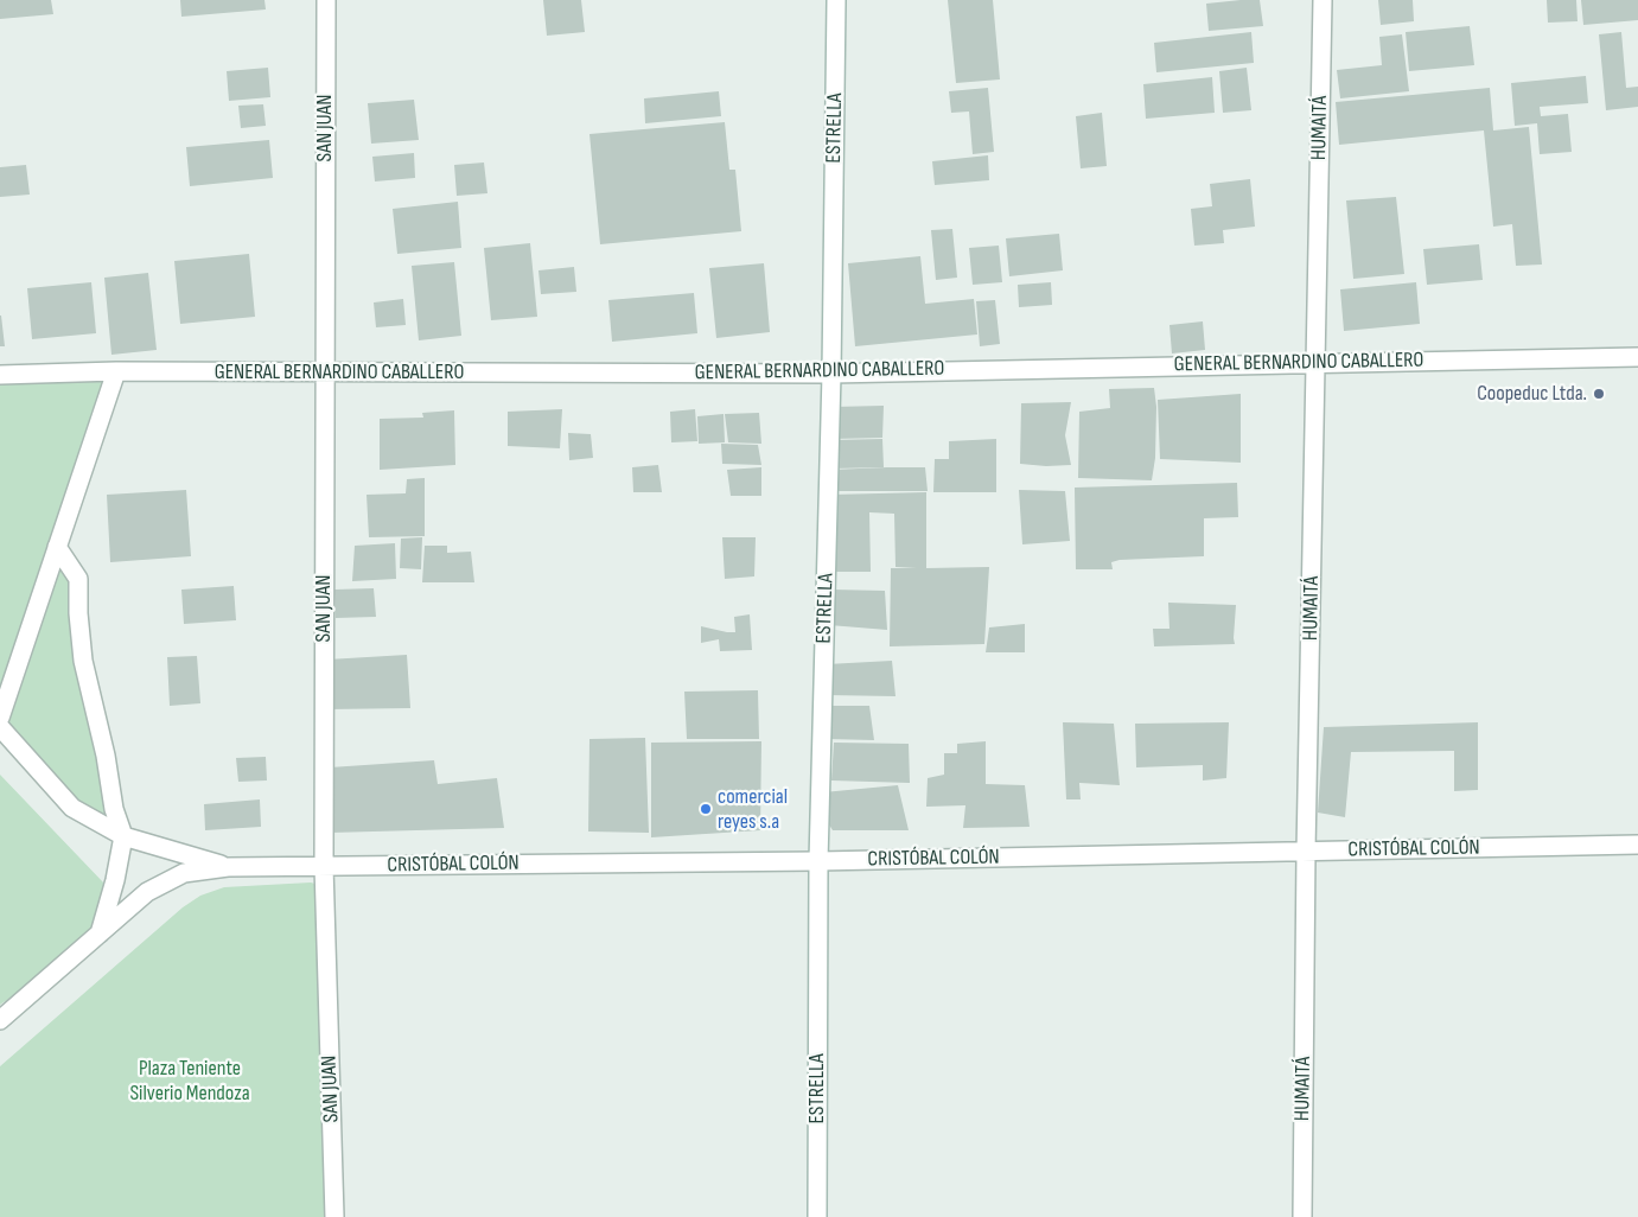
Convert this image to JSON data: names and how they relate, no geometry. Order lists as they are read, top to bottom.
{
  "streets": {
    "street": [
      "SAN JUAN",
      "ESTRELLA",
      "HUMAITÁ",
      "GENERAL BERNARDINO CABALLERO",
      "CRISTÓBAL COLÓN"
    ]
  },
  "crossings": [
    ["SAN JUAN", "GENERAL BERNARDINO CABALLERO"],
    ["SAN JUAN", "CRISTÓBAL COLÓN"],
    ["ESTRELLA", "GENERAL BERNARDINO CABALLERO"],
    ["ESTRELLA", "CRISTÓBAL COLÓN"],
    ["HUMAITÁ", "GENERAL BERNARDINO CABALLERO"],
    ["HUMAITÁ", "CRISTÓBAL COLÓN"]
  ],
  "parks": ["Plaza Teniente Silverio Mendoza"],
  "places": ["Coopeduc Ltda.", "comercial reyes s.a"]
}
